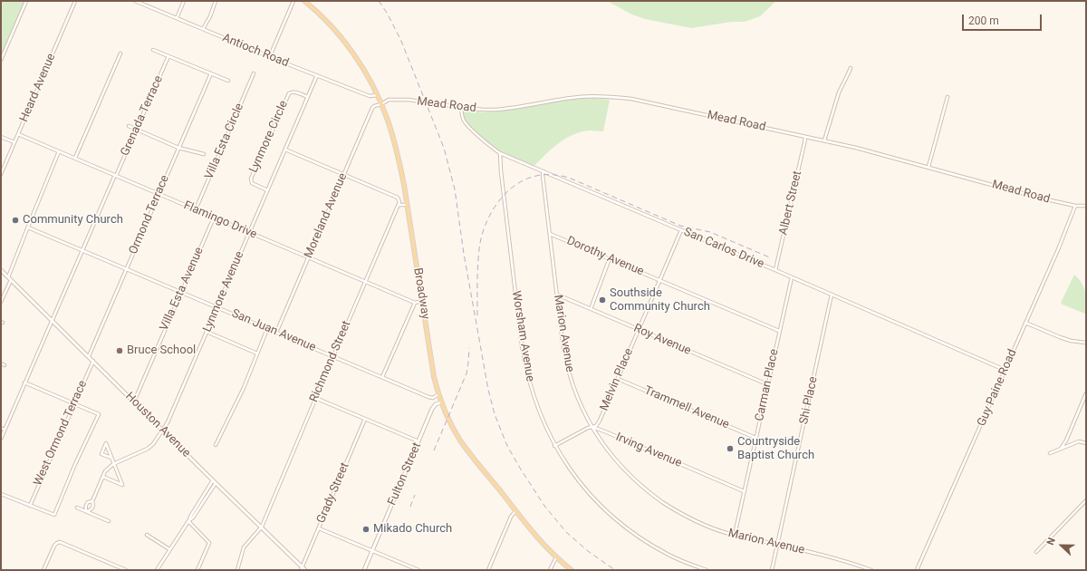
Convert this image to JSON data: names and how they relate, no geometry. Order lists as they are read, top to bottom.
{
  "streets": {
    "main road": ["Broadway"],
    "street": [
      "Antioch Road",
      "Heard Avenue",
      "Mead Road",
      "Grenada Terrace",
      "Lynmore Circle",
      "Villa Esta Circle",
      "Albert Street",
      "Ormond Terrace",
      "Moreland Avenue",
      "Flamingo Drive",
      "San Carlos Drive",
      "Dorothy Avenue",
      "Villa Esta Avenue",
      "Lynmore Avenue",
      "San Juan Avenue",
      "Marion Avenue",
      "Worsham Avenue",
      "Roy Avenue",
      "Richmond Street",
      "Melvin Place",
      "Carman Place",
      "Guy Paine Road",
      "Shi Place",
      "Trammell Avenue",
      "Houston Avenue",
      "West Ormond Terrace",
      "Irving Avenue",
      "Fulton Street",
      "Grady Street"
    ]
  },
  "crossings": [
    ["Antioch Road", "Lynmore Avenue"],
    ["Antioch Road", "Broadway"],
    ["Heard Avenue", "Flamingo Drive"],
    ["Mead Road", "Albert Street"],
    ["Mead Road", "Moreland Avenue"],
    ["Mead Road", "San Carlos Drive"],
    ["Mead Road", "Broadway"],
    ["Mead Road", "Guy Paine Road"],
    ["Grenada Terrace", "Flamingo Drive"],
    ["Grenada Terrace", "San Juan Avenue"],
    ["Grenada Terrace", "Houston Avenue"],
    ["Lynmore Circle", "Lynmore Avenue"],
    ["Villa Esta Circle", "Flamingo Drive"],
    ["Albert Street", "San Carlos Drive"],
    ["Ormond Terrace", "Flamingo Drive"],
    ["Ormond Terrace", "San Juan Avenue"],
    ["Ormond Terrace", "Houston Avenue"],
    ["Moreland Avenue", "Flamingo Drive"],
    ["Moreland Avenue", "Broadway"],
    ["Moreland Avenue", "San Juan Avenue"],
    ["Flamingo Drive", "Villa Esta Avenue"],
    ["Flamingo Drive", "Lynmore Avenue"],
    ["Flamingo Drive", "Richmond Street"],
    ["San Carlos Drive", "Marion Avenue"],
    ["San Carlos Drive", "Worsham Avenue"],
    ["San Carlos Drive", "Melvin Place"],
    ["San Carlos Drive", "Carman Place"],
    ["San Carlos Drive", "Guy Paine Road"],
    ["San Carlos Drive", "Shi Place"],
    ["Dorothy Avenue", "Marion Avenue"],
    ["Dorothy Avenue", "Melvin Place"],
    ["Dorothy Avenue", "Carman Place"],
    ["Villa Esta Avenue", "San Juan Avenue"],
    ["Villa Esta Avenue", "Houston Avenue"],
    ["Lynmore Avenue", "San Juan Avenue"],
    ["Lynmore Avenue", "Houston Avenue"],
    ["Broadway", "San Juan Avenue"],
    ["Broadway", "Fulton Street"],
    ["San Juan Avenue", "Richmond Street"],
    ["Marion Avenue", "Roy Avenue"],
    ["Marion Avenue", "Melvin Place"],
    ["Marion Avenue", "Carman Place"],
    ["Marion Avenue", "Shi Place"],
    ["Marion Avenue", "Irving Avenue"],
    ["Roy Avenue", "Melvin Place"],
    ["Roy Avenue", "Carman Place"],
    ["Richmond Street", "Houston Avenue"],
    ["Melvin Place", "Trammell Avenue"],
    ["Melvin Place", "Irving Avenue"],
    ["Carman Place", "Trammell Avenue"],
    ["Carman Place", "Irving Avenue"],
    ["Houston Avenue", "West Ormond Terrace"],
    ["Houston Avenue", "Grady Street"]
  ],
  "places": [
    "Community Church",
    "Southside Community Church",
    "Bruce School",
    "Countryside Baptist Church",
    "Mikado Church"
  ],
  "scale_bar": "200 m",
  "north": "left"
}
